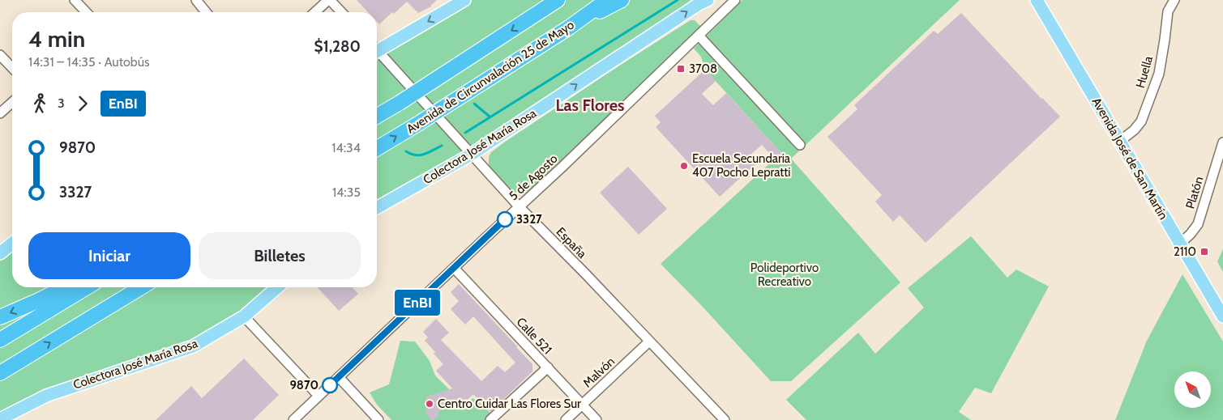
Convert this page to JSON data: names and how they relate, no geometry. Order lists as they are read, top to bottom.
{
  "streets": {
    "highway": ["Avenida de Circunvalación 25 de Mayo"],
    "main road": ["Colectora José María Rosa", "Avenida José de San Martín"],
    "street": [
      "Huella",
      "5 de Agosto",
      "Platón",
      "España",
      "Calle 521",
      "Malvón"
    ]
  },
  "crossings": [
    ["Huella", "Avenida José de San Martín"],
    ["Colectora José María Rosa", "España"],
    ["Avenida José de San Martín", "Platón"],
    ["5 de Agosto", "España"],
    ["5 de Agosto", "Calle 521"],
    ["España", "Malvón"],
    ["Calle 521", "Malvón"]
  ],
  "one_way": ["Colectora José María Rosa"],
  "districts": ["Las Flores"],
  "parks": ["Polideportivo Recreativo"],
  "places": {
    "transit": ["3708", "2110"],
    "other": [
      "Escuela Secundaria 407 Pocho Lepratti",
      "3327",
      "9870",
      "Centro Cuidar Las Flores Sur"
    ]
  },
  "lines": ["bus line EnBI"],
  "north": "top left",
  "page": {
    "on_map": "EnBI",
    "heading": ["4 min", "14:31 – 14:35 · Autobús", "$1,280"],
    "legs": ["3", "EnBI"],
    "list": [
      {
        "name": "9870",
        "value": "14:34"
      },
      {
        "name": "3327",
        "value": "14:35"
      }
    ],
    "buttons": ["Iniciar", "Billetes"]
  }
}
